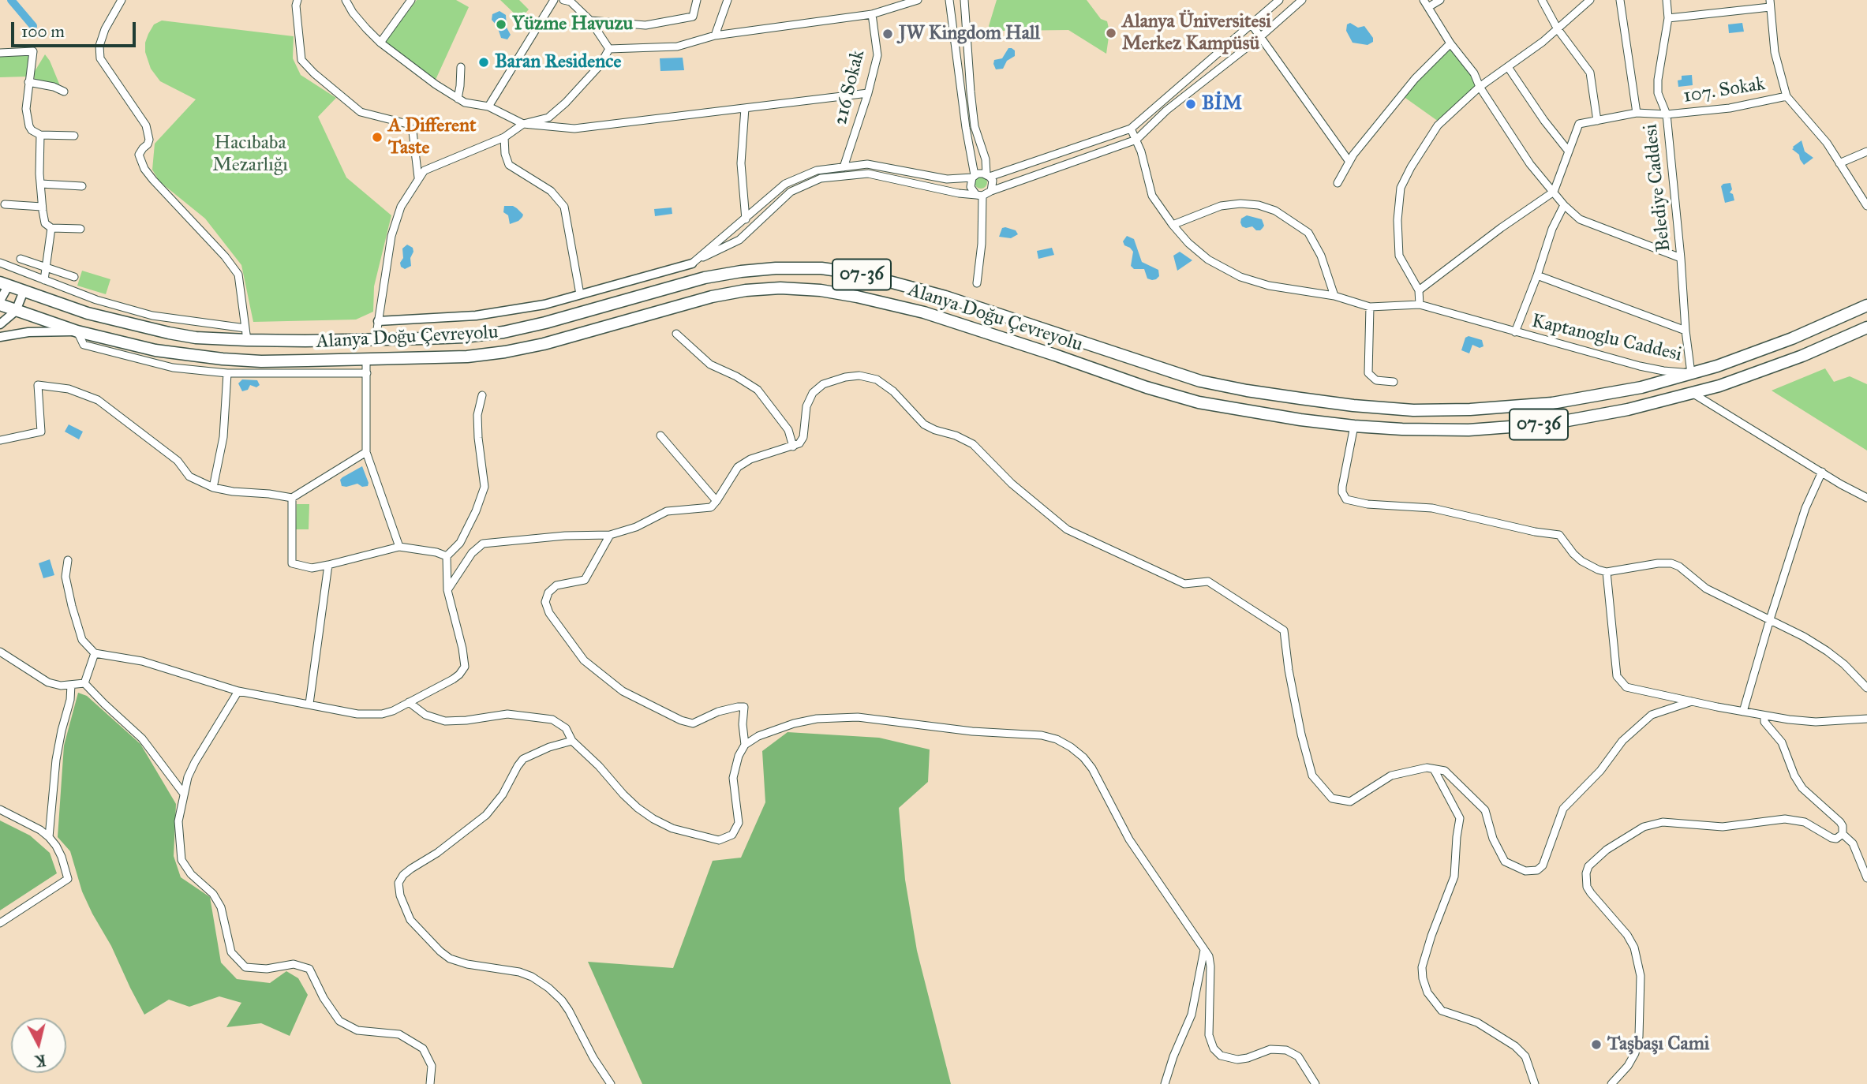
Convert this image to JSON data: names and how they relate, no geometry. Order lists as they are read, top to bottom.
{
  "streets": {
    "highway": ["07-36", "Alanya Doğu Çevreyolu"],
    "street": [
      "216 Sokak",
      "107. Sokak",
      "Belediye Caddesi",
      "Kaptanoglu Caddesi"
    ]
  },
  "crossings": [
    ["107. Sokak", "Belediye Caddesi"],
    ["Belediye Caddesi", "Alanya Doğu Çevreyolu"],
    ["Belediye Caddesi", "Kaptanoglu Caddesi"],
    ["Alanya Doğu Çevreyolu", "Kaptanoglu Caddesi"]
  ],
  "parks": ["Hacıbaba Mezarlığı"],
  "places": [
    "Yüzme Havuzu",
    "Alanya Üniversitesi Merkez Kampüsü",
    "JW Kingdom Hall",
    "Baran Residence",
    "BİM",
    "A Different Taste",
    "Taşbaşı Cami"
  ],
  "scale_bar": "100 m",
  "north": "bottom"
}
